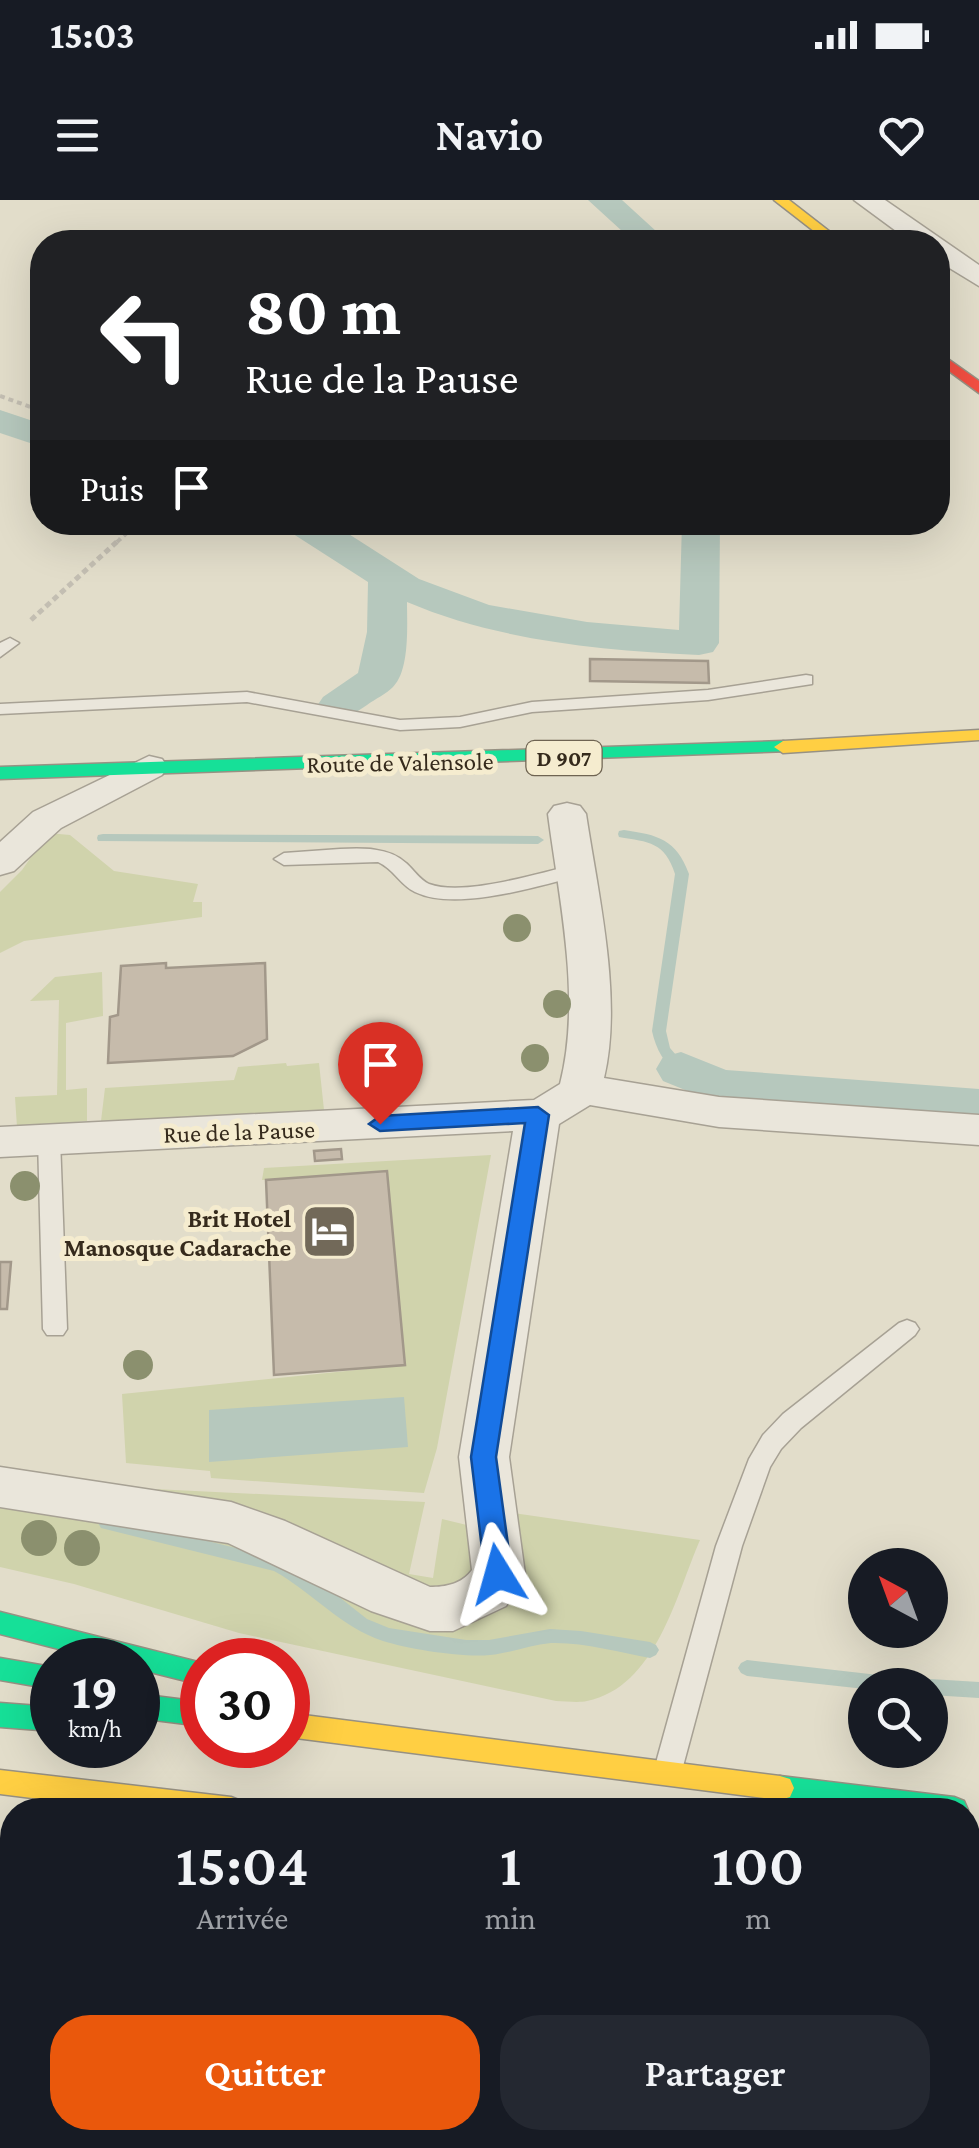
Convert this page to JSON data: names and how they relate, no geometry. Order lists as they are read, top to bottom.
{
  "streets": {
    "main road": ["D 907", "Route de Valensole"],
    "street": ["Rue de la Pause"]
  },
  "places": {
    "hotel": ["Brit Hotel Manosque Cadarache"]
  },
  "north": "top left",
  "page": {
    "status": "15:03",
    "header": "Navio",
    "turn": ["80 m", "Rue de la Pause"],
    "then": "Puis",
    "speed": "19 km/h",
    "limit": "30",
    "eta": [
      "15:04",
      "Arrivée",
      "1",
      "min",
      "100",
      "m"
    ],
    "buttons": ["Quitter", "Partager"]
  }
}
